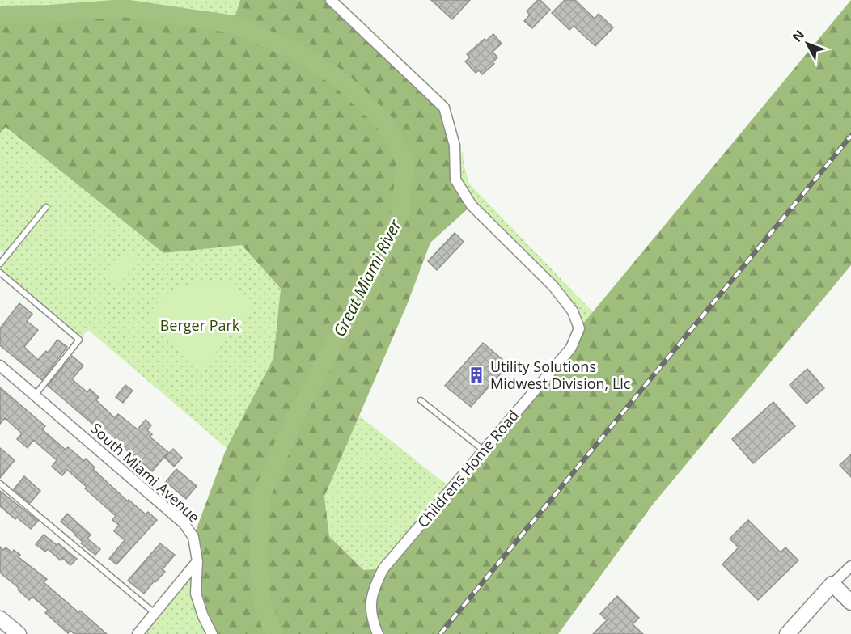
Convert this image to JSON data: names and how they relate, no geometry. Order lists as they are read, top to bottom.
{
  "streets": {
    "street": ["Childrens Home Road", "South Miami Avenue"]
  },
  "water": ["Great Miami River"],
  "parks": ["Berger Park"],
  "places": {
    "building": ["Utility Solutions Midwest Division, Llc"]
  },
  "north": "top left"
}
